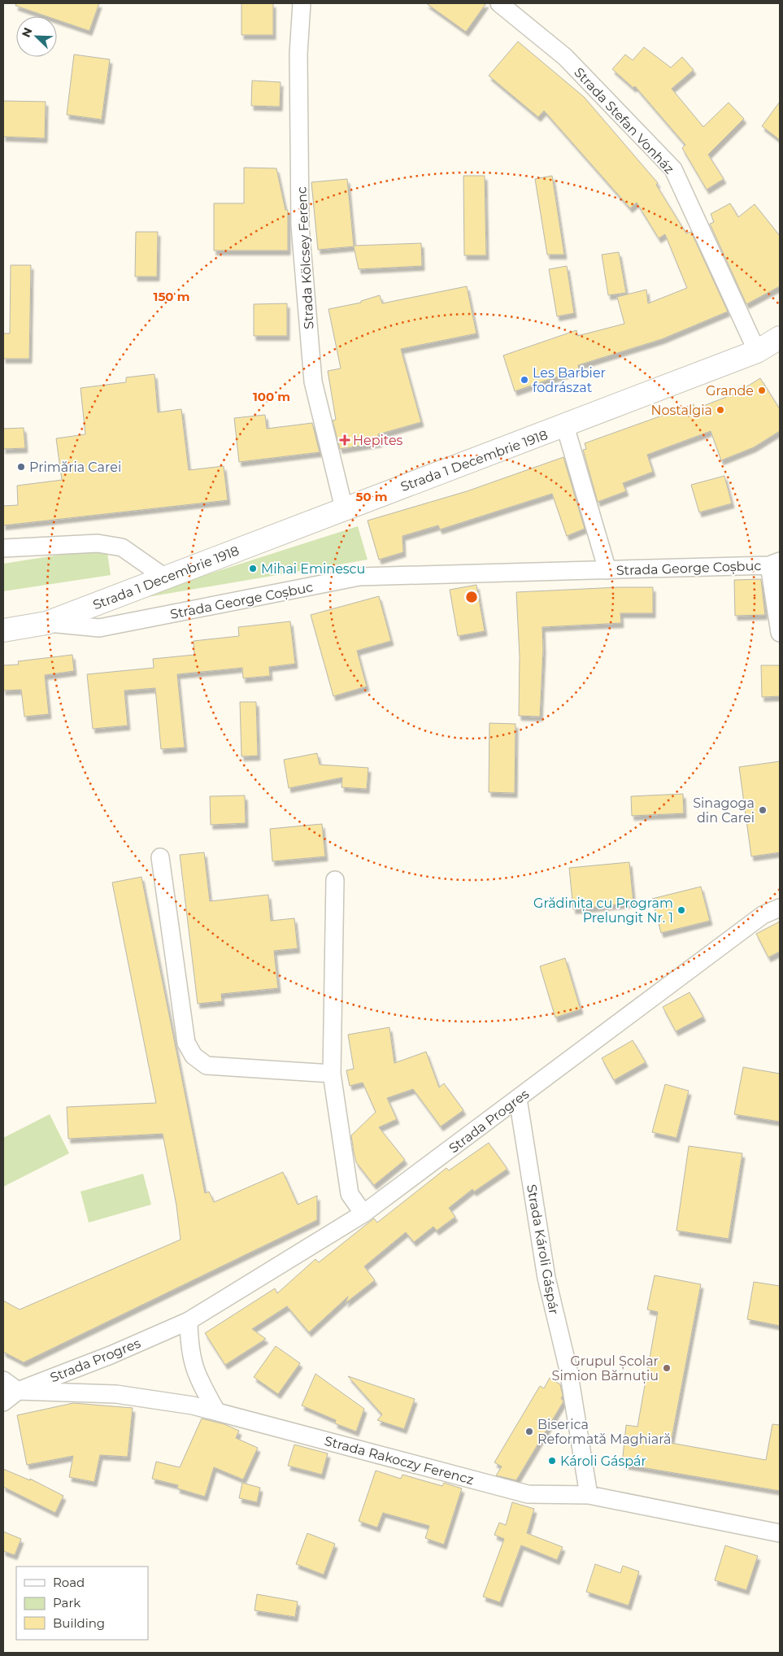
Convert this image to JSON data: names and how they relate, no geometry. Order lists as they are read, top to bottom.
{
  "streets": {
    "main road": ["Strada 1 Decembrie 1918"],
    "street": [
      "Strada Stefan Vonház",
      "Strada Kölcsey Ferenc",
      "Strada George Coșbuc",
      "Strada Progres",
      "Strada Károli Gáspár",
      "Strada Rakoczy Ferencz"
    ]
  },
  "crossings": [
    ["Strada Stefan Vonház", "Strada 1 Decembrie 1918"],
    ["Strada Kölcsey Ferenc", "Strada 1 Decembrie 1918"],
    ["Strada 1 Decembrie 1918", "Strada George Coșbuc"],
    ["Strada Progres", "Strada Károli Gáspár"],
    ["Strada Progres", "Strada Rakoczy Ferencz"],
    ["Strada Károli Gáspár", "Strada Rakoczy Ferencz"]
  ],
  "places": {
    "other": [
      "Les Barbier fodrászat",
      "Grande",
      "Nostalgia",
      "Primăria Carei",
      "Mihai Eminescu",
      "Sinagoga din Carei",
      "Grădinița cu Program Prelungit Nr. 1",
      "Grupul Școlar Simion Bărnuțiu",
      "Biserica Reformată Maghiară",
      "Károli Gáspár"
    ],
    "health": ["Hepites"]
  },
  "legend": ["Road", "Park", "Building"],
  "north": "top left",
  "rings": ["150 m", "100 m", "50 m"]
}
